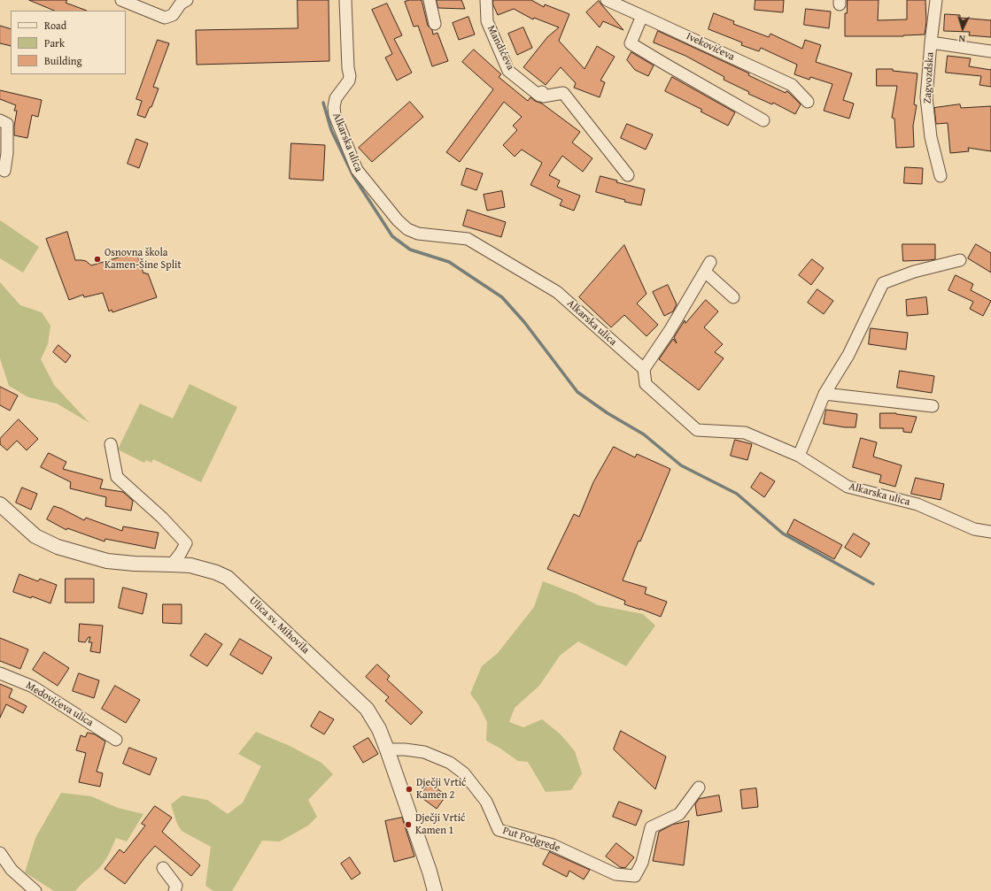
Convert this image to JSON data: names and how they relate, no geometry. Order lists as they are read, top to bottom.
{
  "streets": {
    "street": [
      "Ivekovićeva",
      "Mandićeva",
      "Zagvozdska",
      "Alkarska ulica",
      "Ulica sv. Mihovila",
      "Medovićeva ulica",
      "Put Podgrede"
    ]
  },
  "crossings": [
    ["Ulica sv. Mihovila", "Put Podgrede"]
  ],
  "places": ["Osnovna škola Kamen-Šine Split", "Dječji Vrtić Kamen 2", "Dječji Vrtić Kamen 1"],
  "legend": ["Road", "Park", "Building"],
  "north": "bottom"
}
